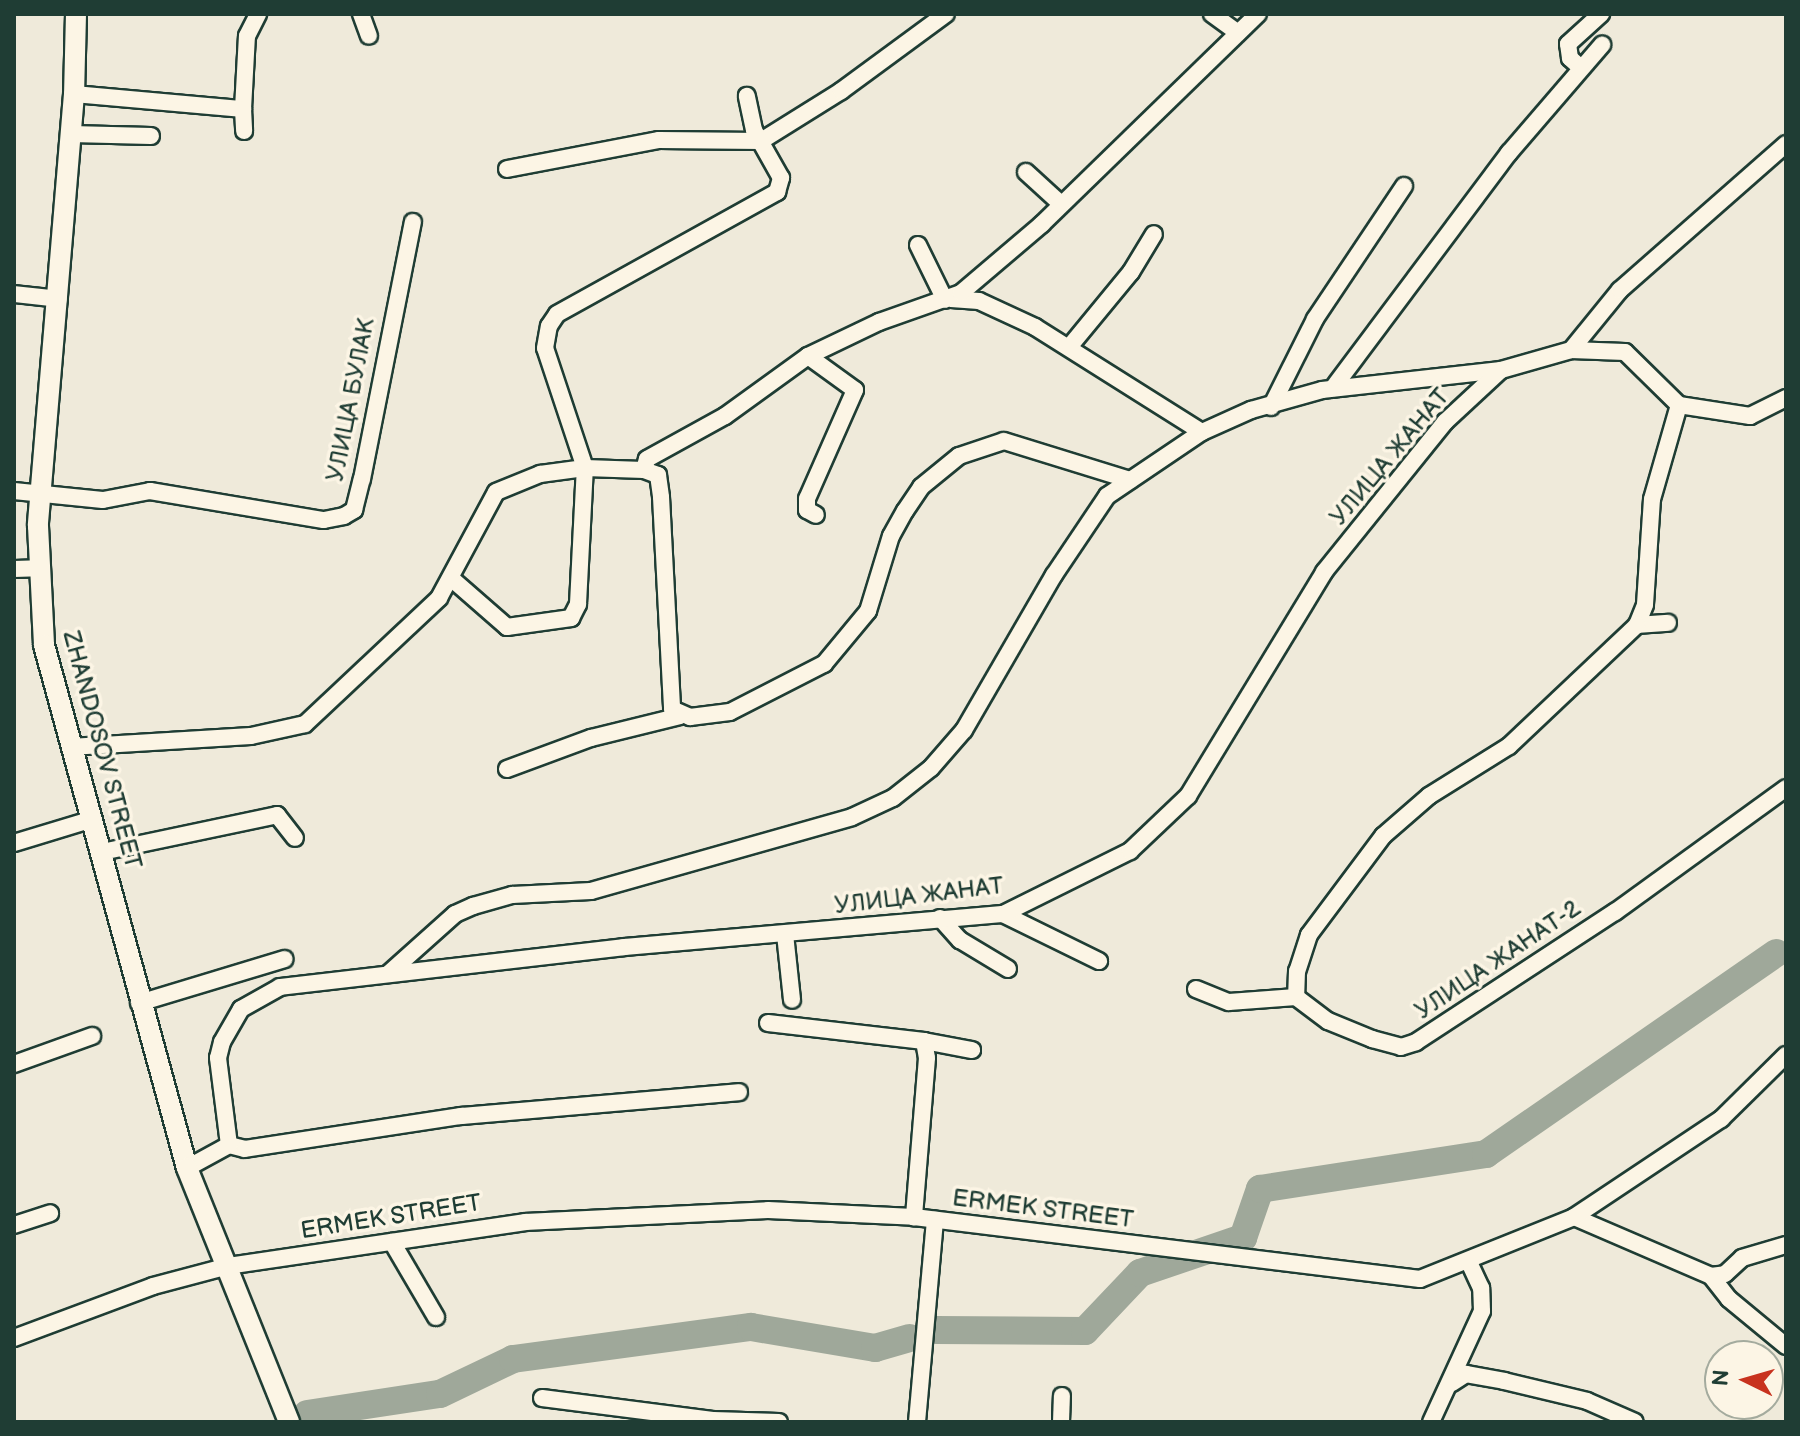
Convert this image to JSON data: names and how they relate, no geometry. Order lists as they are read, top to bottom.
{
  "streets": {
    "main road": ["ZHANDOSOV STREET"],
    "street": [
      "УЛИЦА БУЛАК",
      "УЛИЦА ЖАНАТ",
      "УЛИЦА ЖАНАТ-2",
      "ERMEK STREET"
    ]
  },
  "crossings": [
    ["УЛИЦА БУЛАК", "ZHANDOSOV STREET"],
    ["ZHANDOSOV STREET", "ERMEK STREET"]
  ],
  "north": "left"
}
